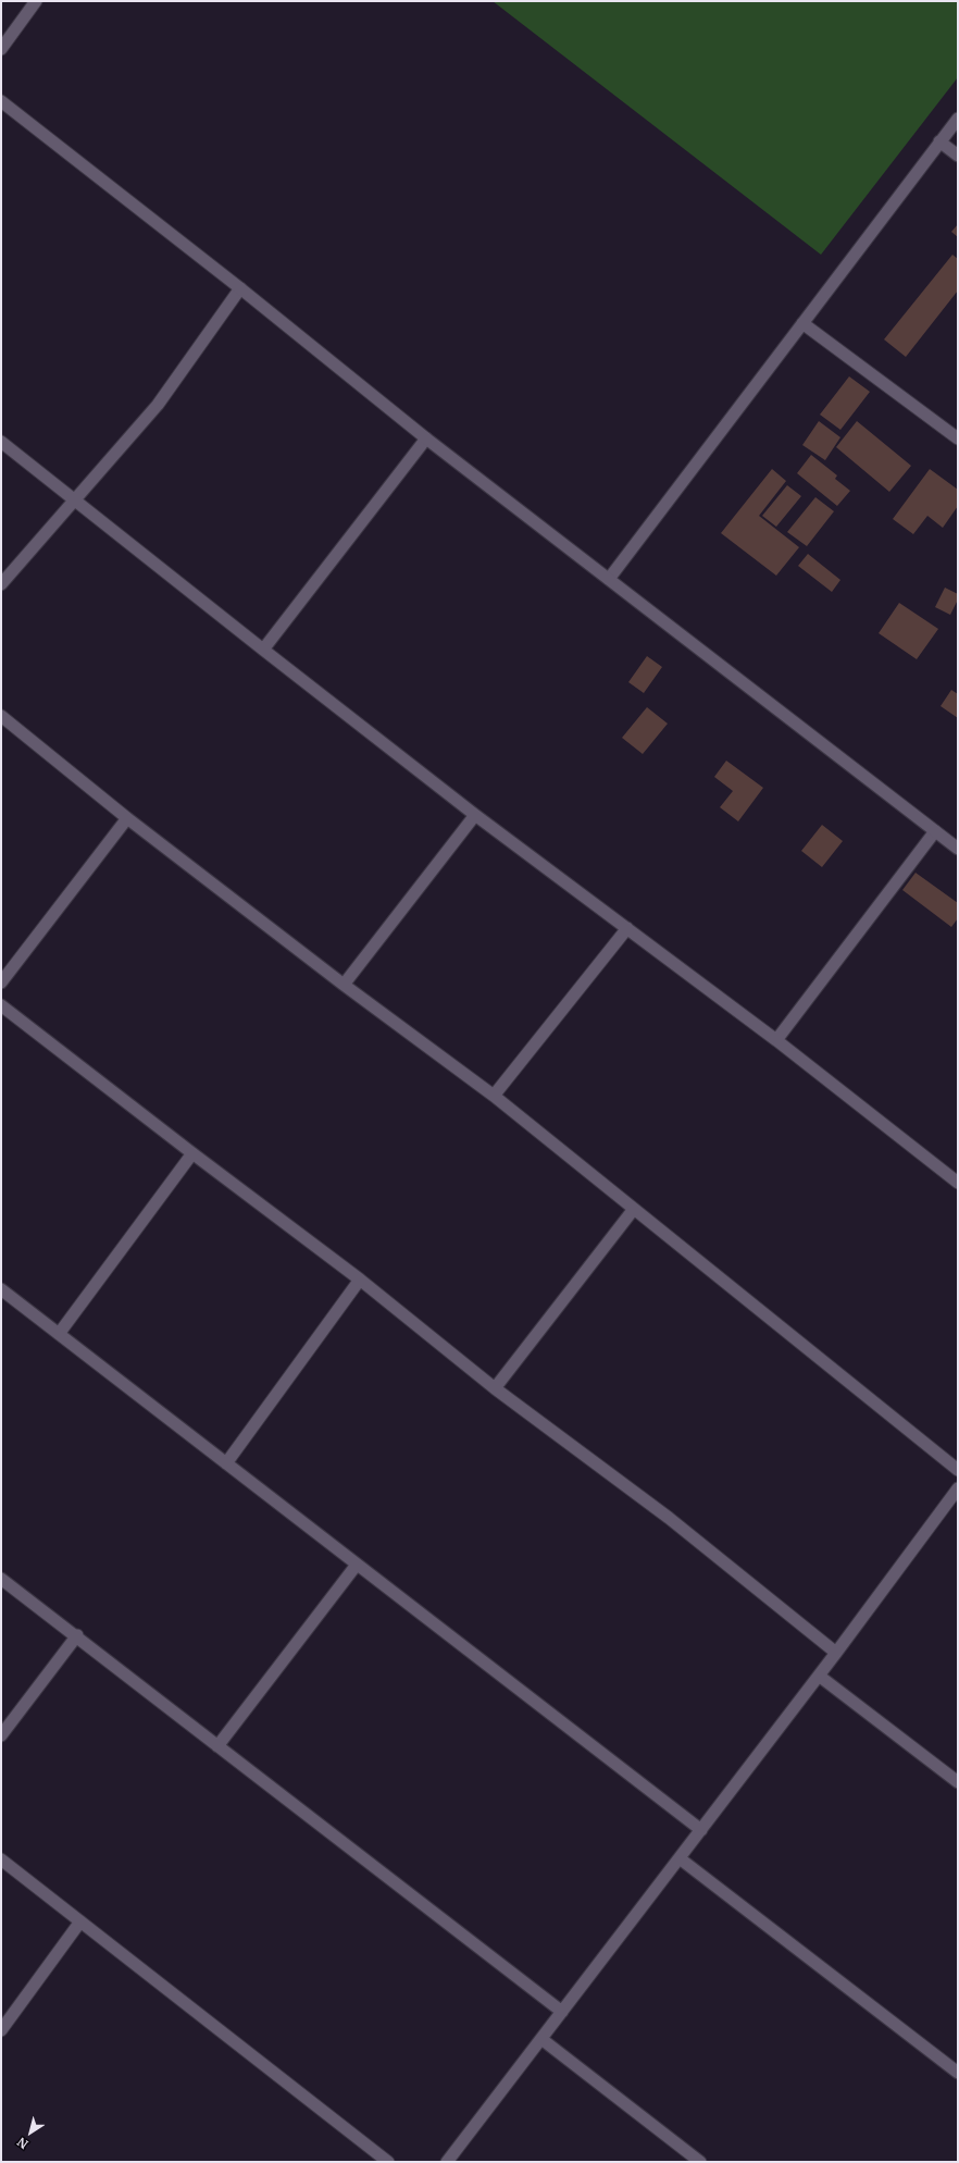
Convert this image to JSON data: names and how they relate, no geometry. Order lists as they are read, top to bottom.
{
  "north": "bottom left"
}
